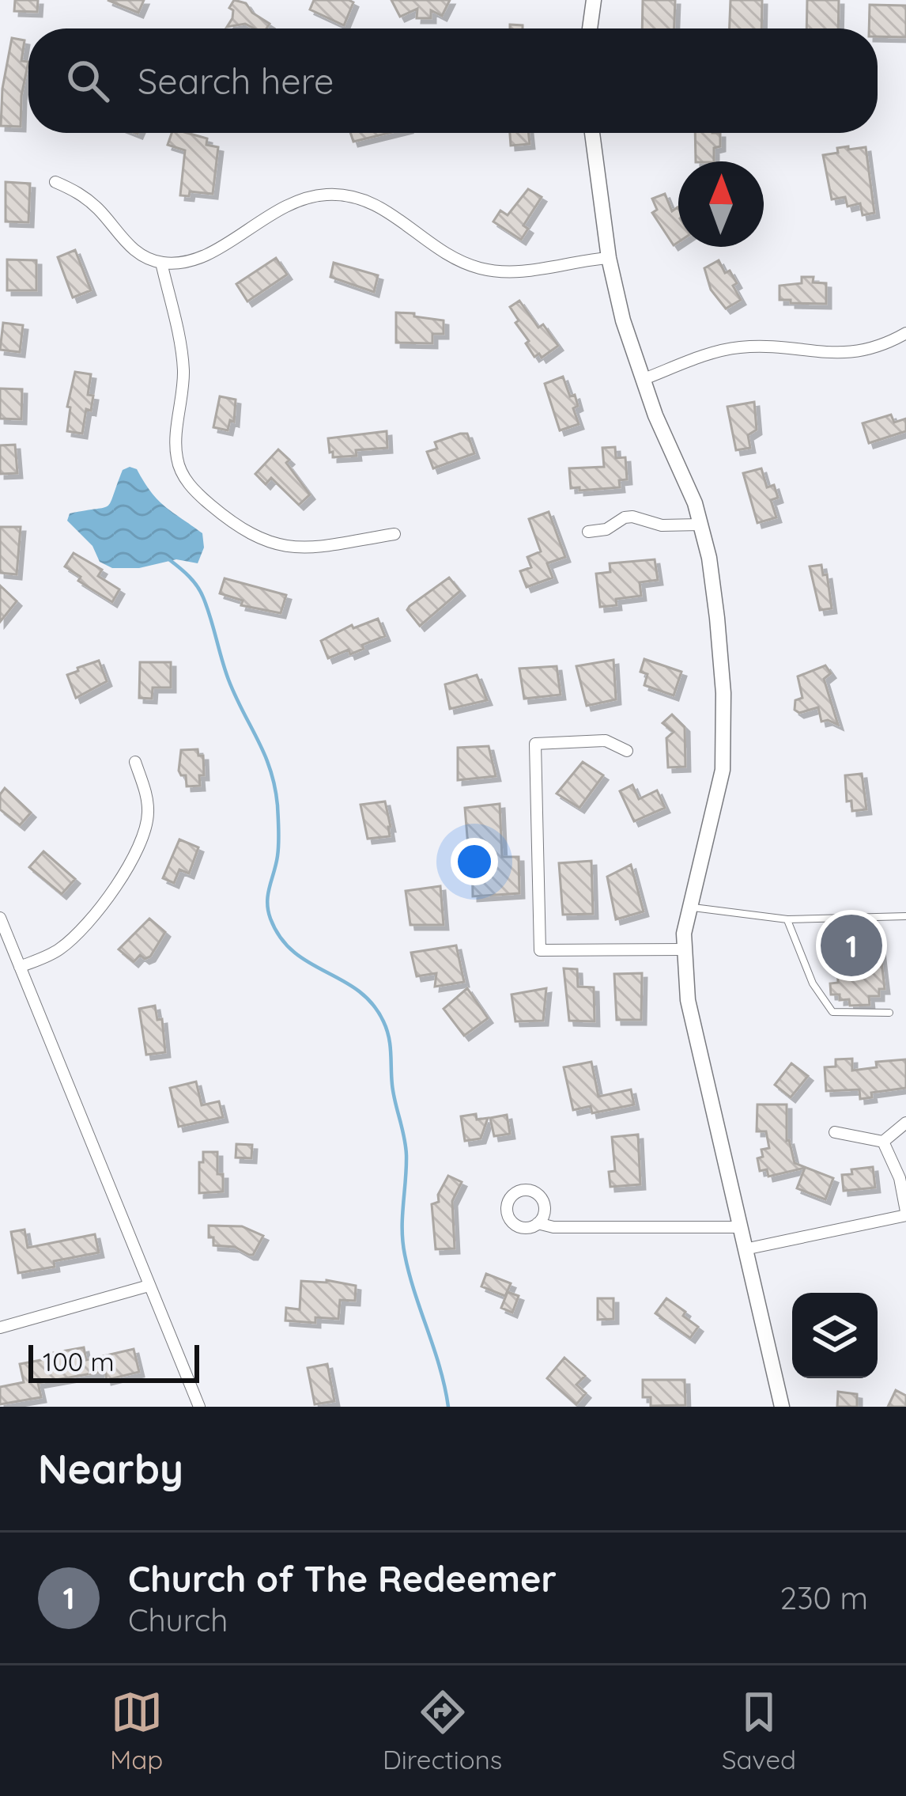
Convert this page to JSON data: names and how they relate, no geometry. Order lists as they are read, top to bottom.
{
  "scale_bar": "100 m",
  "north": "top",
  "page": {
    "search": "Search here",
    "pins": "1",
    "scale": "100 m",
    "heading": "Nearby",
    "list": [
      {
        "mark": "1",
        "name": "Church of The Redeemer",
        "note": "Church",
        "value": "230 m"
      }
    ],
    "nav": ["Map", "Directions", "Saved"]
  }
}
